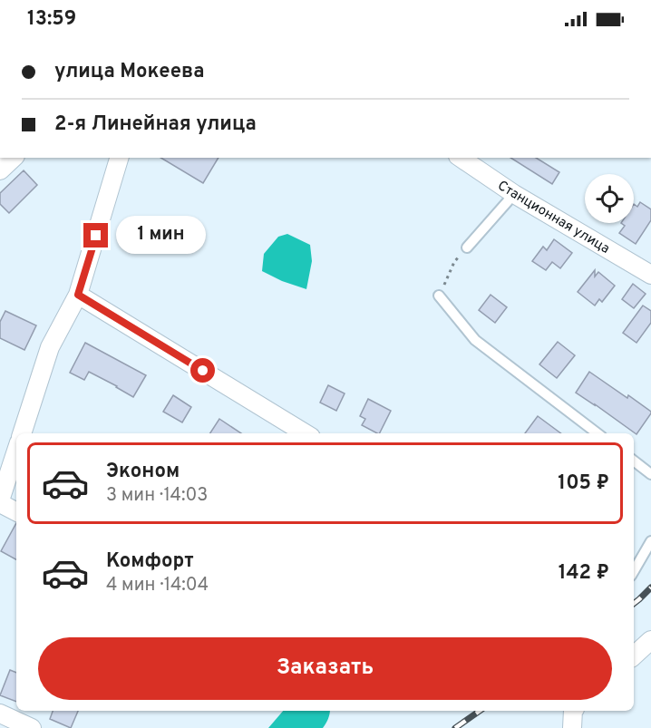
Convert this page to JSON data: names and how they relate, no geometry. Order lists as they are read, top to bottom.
{
  "streets": {
    "street": ["Станционная улица"]
  },
  "page": {
    "status": "13:59",
    "banner": ["улица Мокеева", "2-я Линейная улица"],
    "bubble": "1 мин",
    "list": [
      {
        "name": "Эконом",
        "note": "3 мин · 14:03",
        "value": "105 ₽"
      },
      {
        "name": "Комфорт",
        "note": "4 мин · 14:04",
        "value": "142 ₽"
      }
    ],
    "buttons": "Заказать"
  }
}
